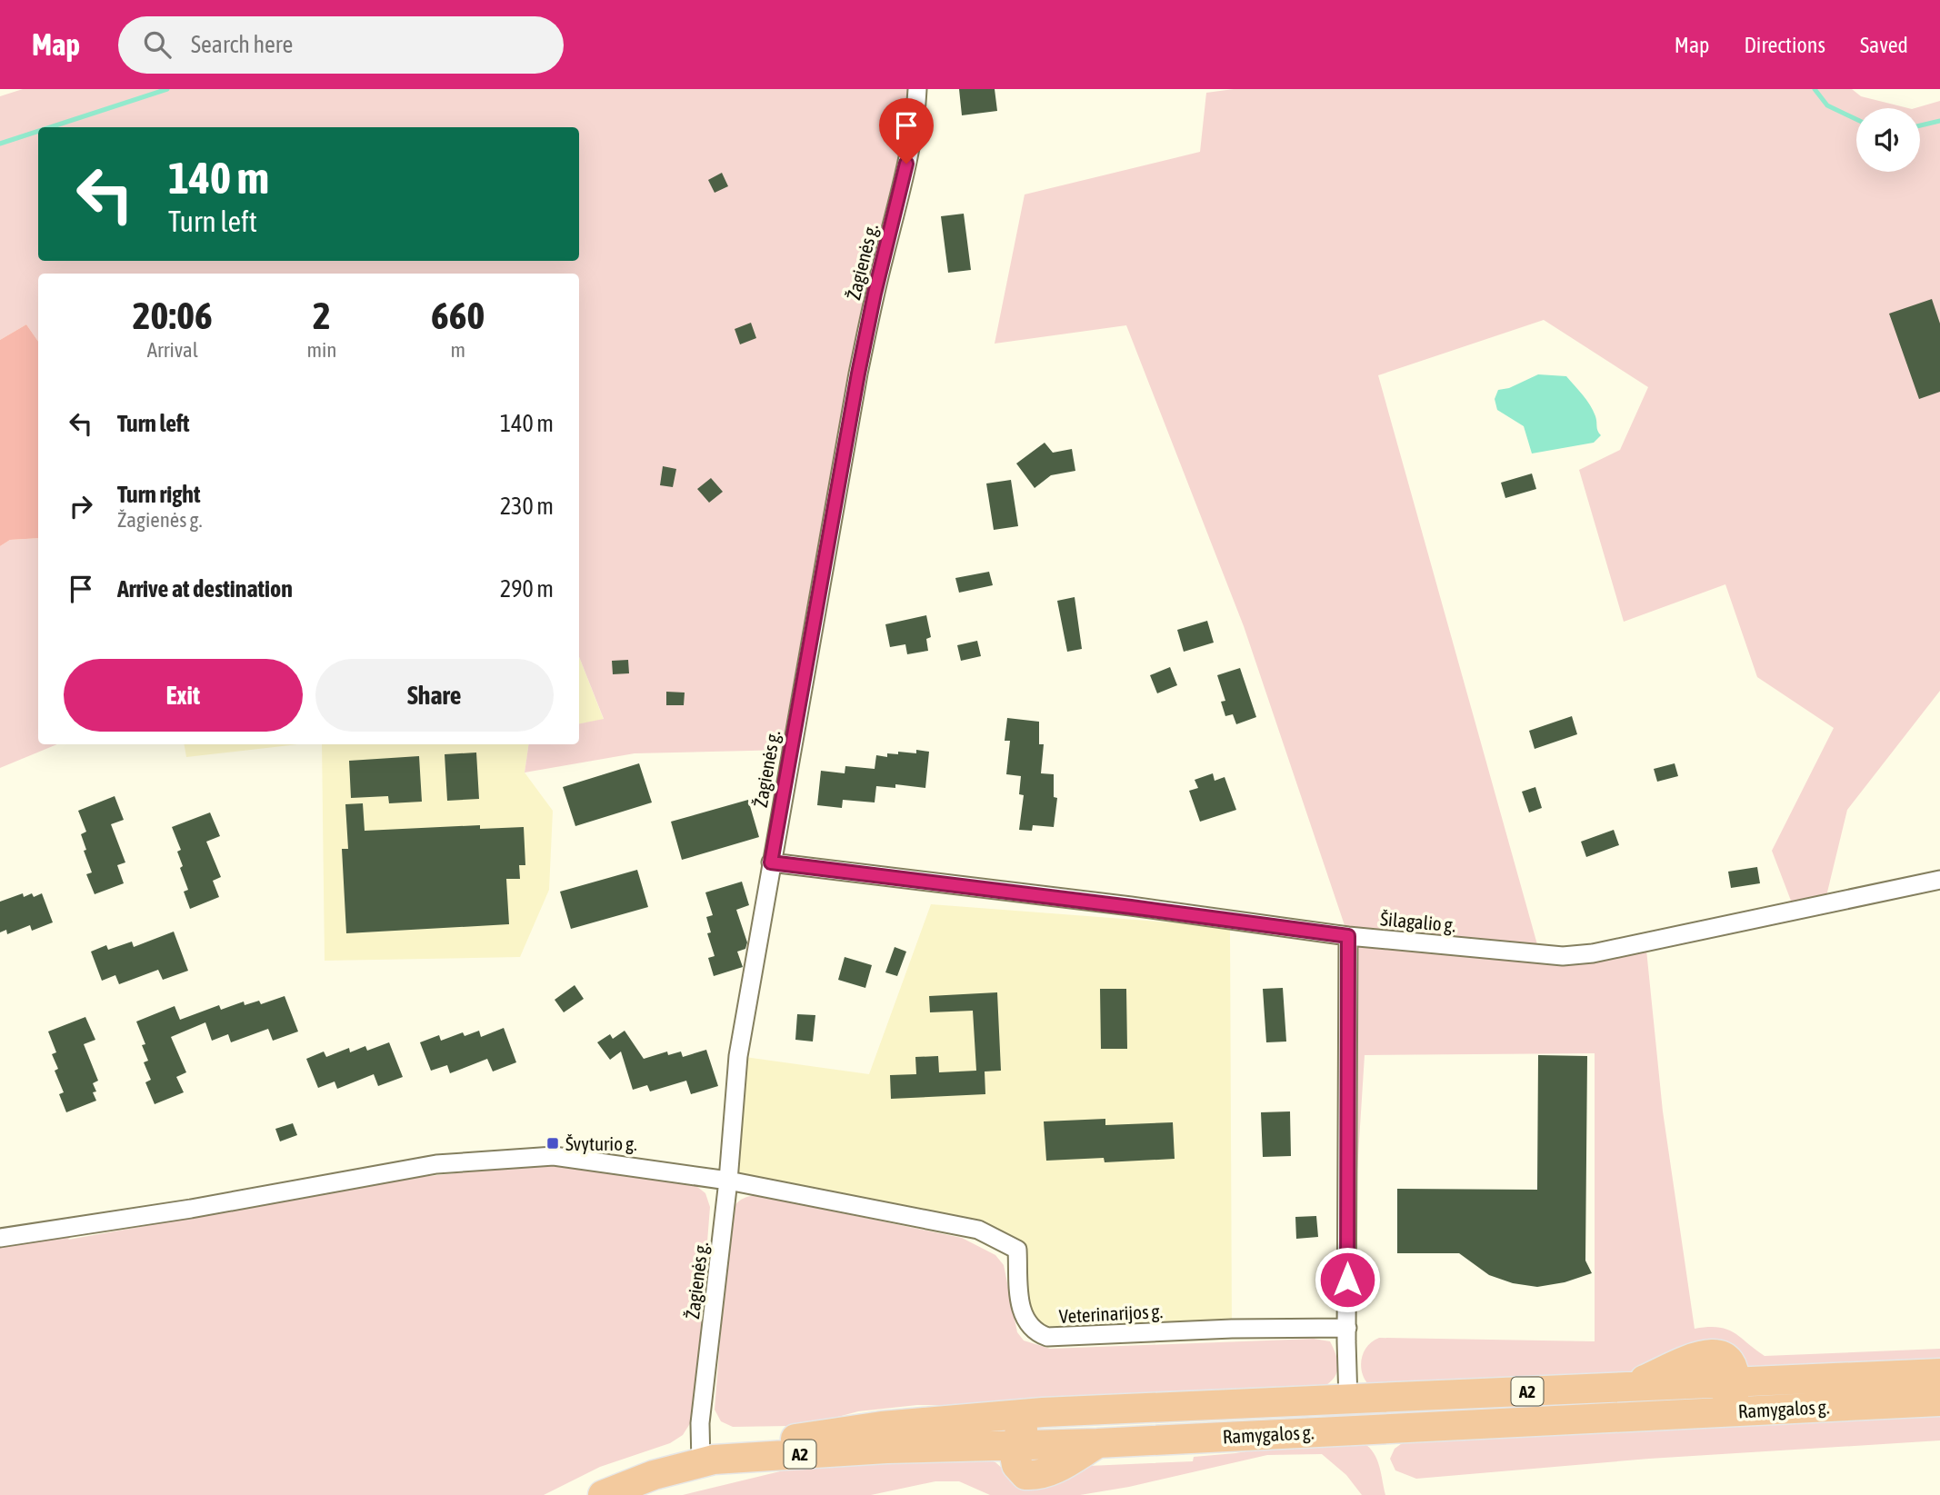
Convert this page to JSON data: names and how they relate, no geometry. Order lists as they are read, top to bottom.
{
  "streets": {
    "highway": ["A2", "Ramygalos g."],
    "street": ["Žagienės g.", "Šilagalio g.", "Veterinarijos g."]
  },
  "crossings": [
    ["Žagienės g.", "Šilagalio g."],
    ["Žagienės g.", "Veterinarijos g."],
    ["Žagienės g.", "A2"],
    ["A2", "Ramygalos g."]
  ],
  "places": {
    "transit": ["Švyturio g."]
  },
  "page": {
    "header": "Map",
    "search": "Search here",
    "nav": ["Map", "Directions", "Saved"],
    "turn": ["140 m", "Turn left"],
    "eta": [
      "20:06",
      "Arrival",
      "2",
      "min",
      "660",
      "m"
    ],
    "list": [
      {
        "name": "Turn left",
        "value": "140 m"
      },
      {
        "name": "Turn right",
        "note": "Žagienės g.",
        "value": "230 m"
      },
      {
        "name": "Arrive at destination",
        "value": "290 m"
      }
    ],
    "buttons": ["Exit", "Share"]
  }
}
